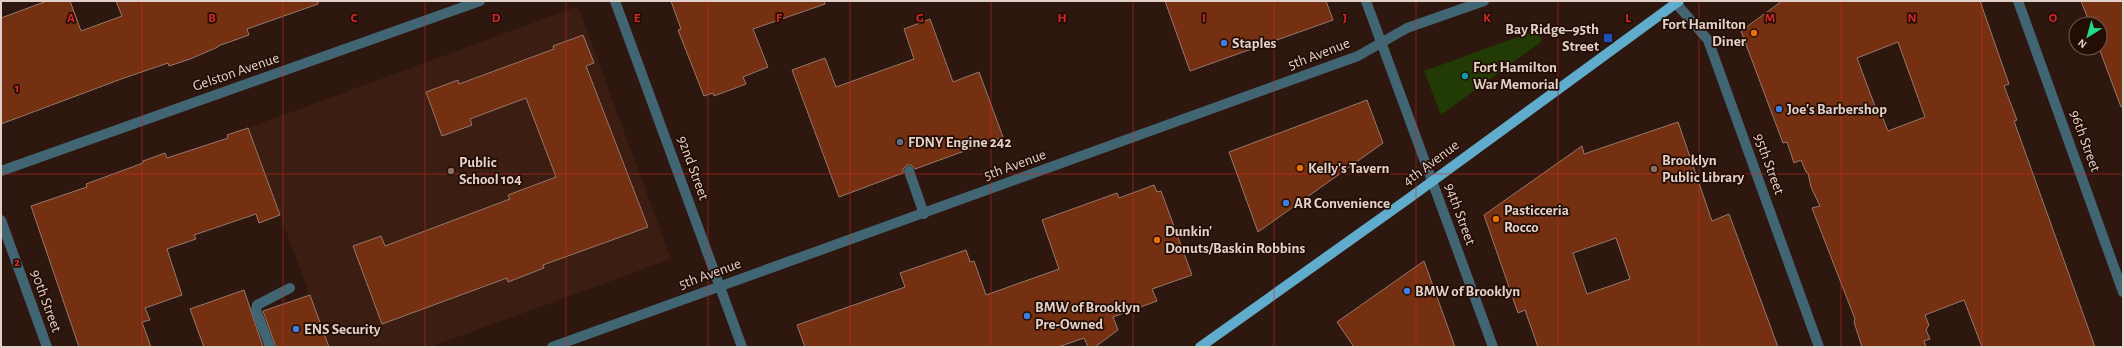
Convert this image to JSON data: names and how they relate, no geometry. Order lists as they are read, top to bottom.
{
  "streets": {
    "main road": ["4th Avenue"],
    "street": [
      "5th Avenue",
      "Gelston Avenue",
      "96th Street",
      "95th Street",
      "92nd Street",
      "94th Street",
      "90th Street"
    ]
  },
  "crossings": [
    ["5th Avenue", "92nd Street"],
    ["5th Avenue", "94th Street"],
    ["4th Avenue", "95th Street"],
    ["4th Avenue", "94th Street"]
  ],
  "places": {
    "other": [
      "Fort Hamilton Diner",
      "Staples",
      "Fort Hamilton War Memorial",
      "Joe's Barbershop",
      "FDNY Engine 242",
      "Kelly's Tavern",
      "Brooklyn Public Library",
      "Public School 104",
      "AR Convenience",
      "Pasticceria Rocco",
      "Dunkin' Donuts/Baskin Robbins",
      "BMW of Brooklyn",
      "BMW of Brooklyn Pre-Owned",
      "ENS Security"
    ],
    "transit": ["Bay Ridge–95th Street"]
  },
  "north": "bottom left",
  "grid": {
    "columns": [
      "A",
      "B",
      "C",
      "D",
      "E",
      "F",
      "G",
      "H",
      "I",
      "J",
      "K",
      "L",
      "M",
      "N",
      "O"
    ],
    "rows": ["1", "2"]
  }
}
